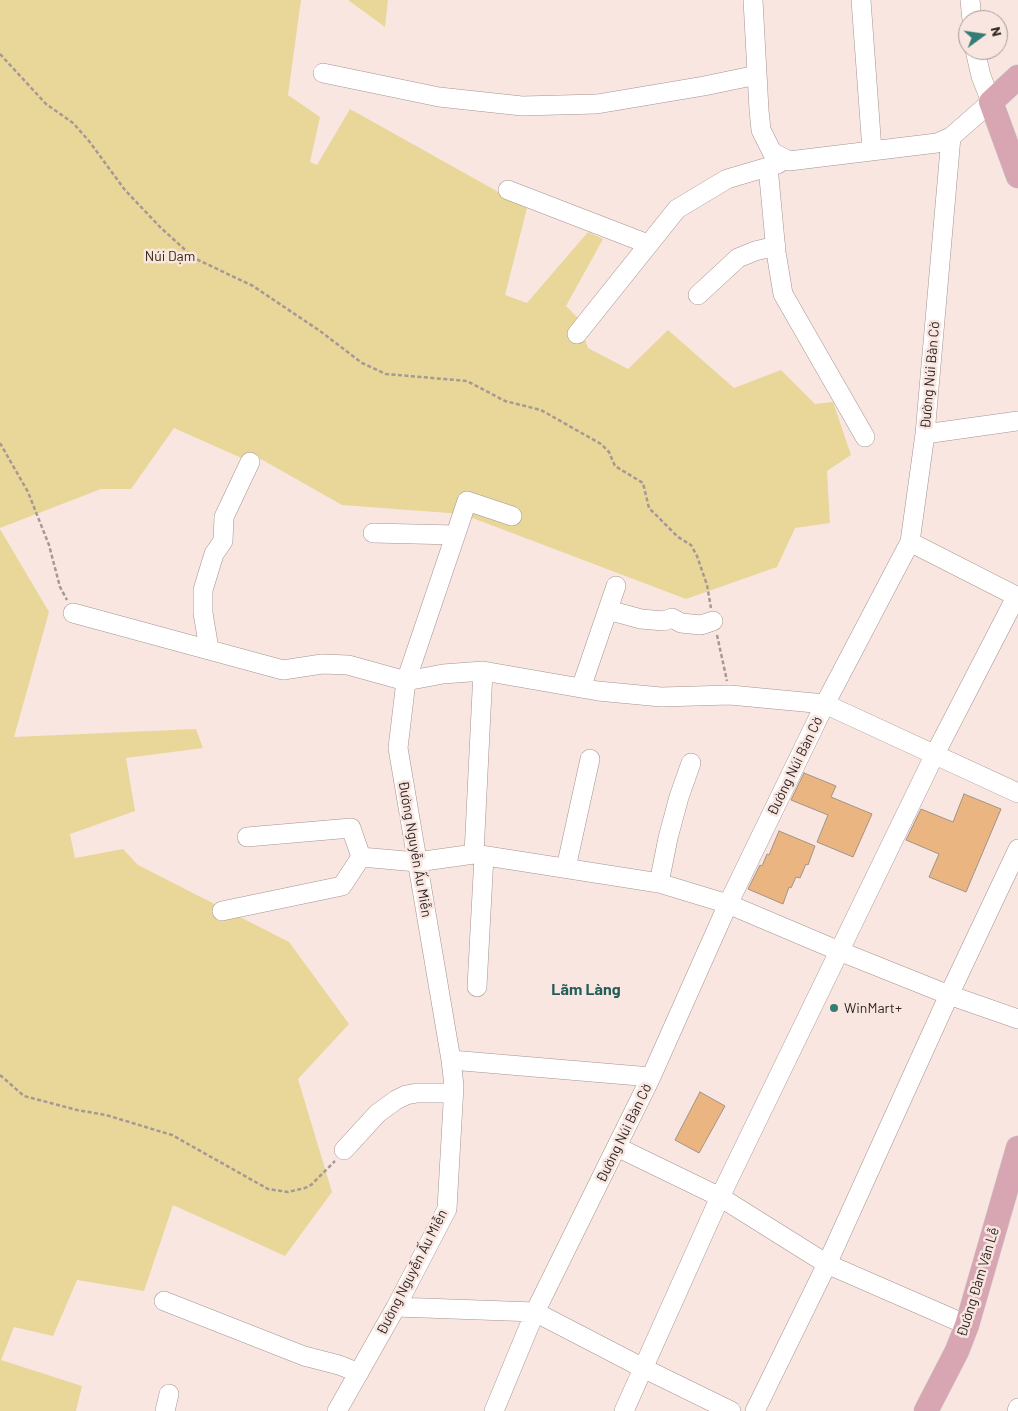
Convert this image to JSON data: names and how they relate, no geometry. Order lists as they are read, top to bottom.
{
  "streets": {
    "main road": ["Đường Đàm Văn Lễ"],
    "street": ["Đường Núi Bàn Cờ", "Đường Nguyễn Ấu Miễn"]
  },
  "districts": ["Lãm Làng"],
  "parks": ["Núi Dạm"],
  "places": ["WinMart+"],
  "north": "right"
}
